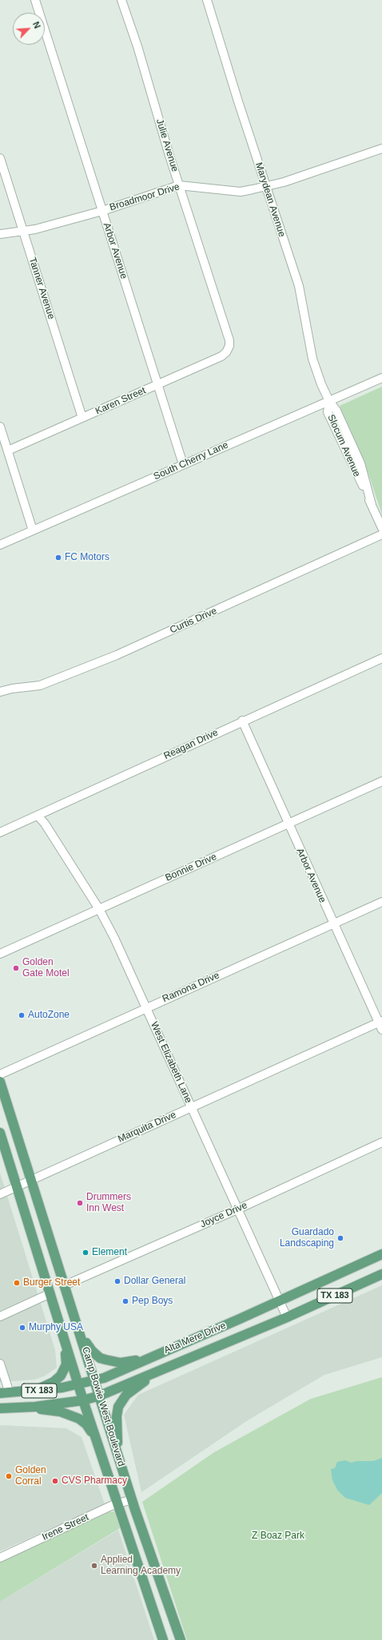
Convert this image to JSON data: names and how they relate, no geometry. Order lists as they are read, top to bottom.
{
  "streets": {
    "main road": ["TX 183", "Alta Mere Drive", "Camp Bowie West Boulevard"],
    "street": [
      "Julie Avenue",
      "Broadmoor Drive",
      "Marydean Avenue",
      "Arbor Avenue",
      "Tanner Avenue",
      "Karen Street",
      "Slocum Avenue",
      "South Cherry Lane",
      "Curtis Drive",
      "Reagan Drive",
      "Bonnie Drive",
      "Ramona Drive",
      "West Elizabeth Lane",
      "Marquita Drive",
      "Joyce Drive",
      "Irene Street"
    ]
  },
  "crossings": [
    ["Julie Avenue", "Broadmoor Drive"],
    ["Julie Avenue", "Karen Street"],
    ["Broadmoor Drive", "Marydean Avenue"],
    ["Broadmoor Drive", "Arbor Avenue"],
    ["Broadmoor Drive", "Tanner Avenue"],
    ["Marydean Avenue", "Slocum Avenue"],
    ["Marydean Avenue", "South Cherry Lane"],
    ["Arbor Avenue", "Karen Street"],
    ["Arbor Avenue", "South Cherry Lane"],
    ["Arbor Avenue", "Reagan Drive"],
    ["Arbor Avenue", "Bonnie Drive"],
    ["Arbor Avenue", "Ramona Drive"],
    ["Arbor Avenue", "Marquita Drive"],
    ["Tanner Avenue", "Karen Street"],
    ["Slocum Avenue", "South Cherry Lane"],
    ["Reagan Drive", "West Elizabeth Lane"],
    ["Bonnie Drive", "West Elizabeth Lane"],
    ["Ramona Drive", "West Elizabeth Lane"],
    ["West Elizabeth Lane", "Marquita Drive"],
    ["West Elizabeth Lane", "Joyce Drive"],
    ["West Elizabeth Lane", "Alta Mere Drive"],
    ["Marquita Drive", "Camp Bowie West Boulevard"],
    ["Joyce Drive", "Camp Bowie West Boulevard"],
    ["Alta Mere Drive", "Camp Bowie West Boulevard"],
    ["Camp Bowie West Boulevard", "Irene Street"]
  ],
  "parks": ["Z Boaz Park"],
  "places": [
    "FC Motors",
    "Golden Gate Motel",
    "AutoZone",
    "Drummers Inn West",
    "Guardado Landscaping",
    "Element",
    "Dollar General",
    "Burger Street",
    "Pep Boys",
    "Murphy USA",
    "Golden Corral",
    "CVS Pharmacy",
    "Applied Learning Academy"
  ],
  "north": "top right"
}
